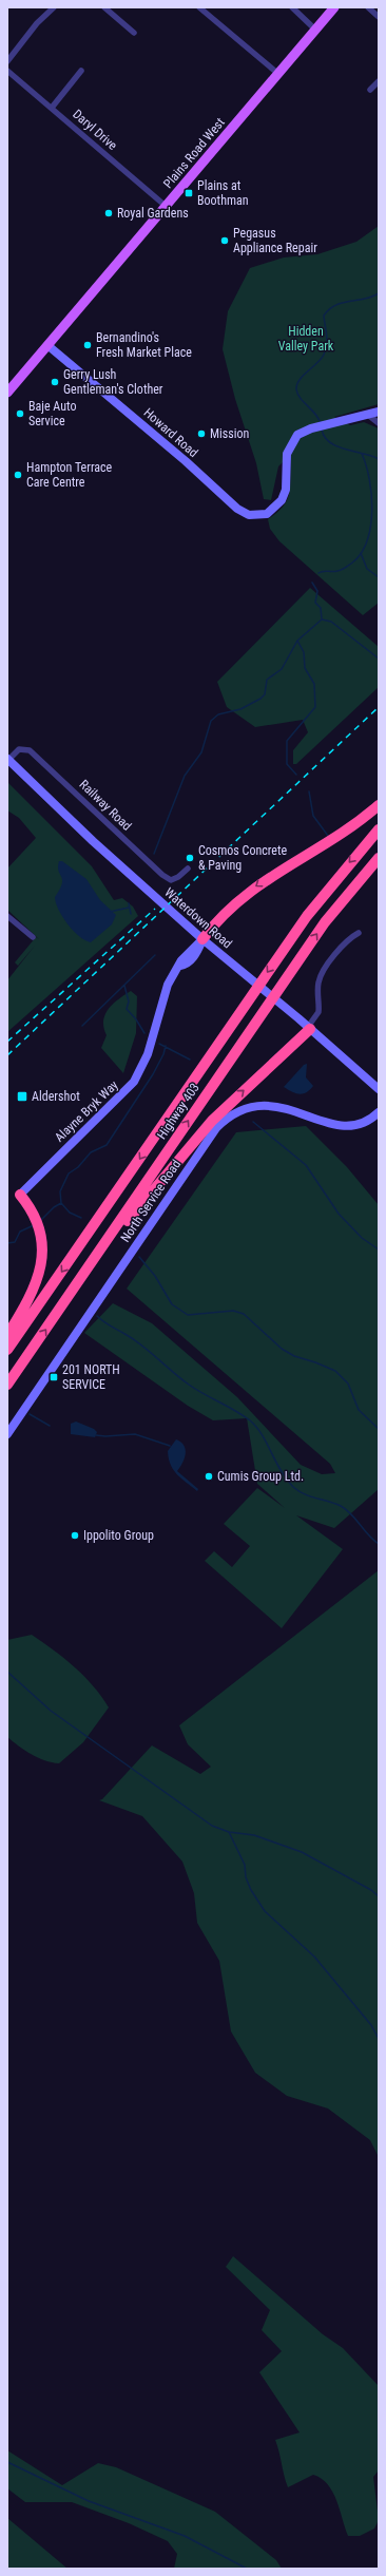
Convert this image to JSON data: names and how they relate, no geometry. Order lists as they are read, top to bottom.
{
  "streets": {
    "highway": ["Highway 403"],
    "main road": ["Plains Road West"],
    "street": [
      "Daryl Drive",
      "Howard Road",
      "Railway Road",
      "Waterdown Road",
      "Alayne Bryk Way",
      "North Service Road"
    ]
  },
  "crossings": [
    ["Daryl Drive", "Plains Road West"],
    ["Plains Road West", "Howard Road"],
    ["Railway Road", "Waterdown Road"],
    ["Waterdown Road", "Alayne Bryk Way"]
  ],
  "parks": ["Hidden Valley Park"],
  "places": {
    "transit": ["Plains at Boothman", "Aldershot", "201 NORTH SERVICE"],
    "other": [
      "Royal Gardens",
      "Pegasus Appliance Repair",
      "Bernandino's Fresh Market Place",
      "Gerry Lush Gentleman's Clother",
      "Baje Auto Service",
      "Mission",
      "Hampton Terrace Care Centre",
      "Cosmos Concrete & Paving",
      "Cumis Group Ltd.",
      "Ippolito Group"
    ]
  }
}
